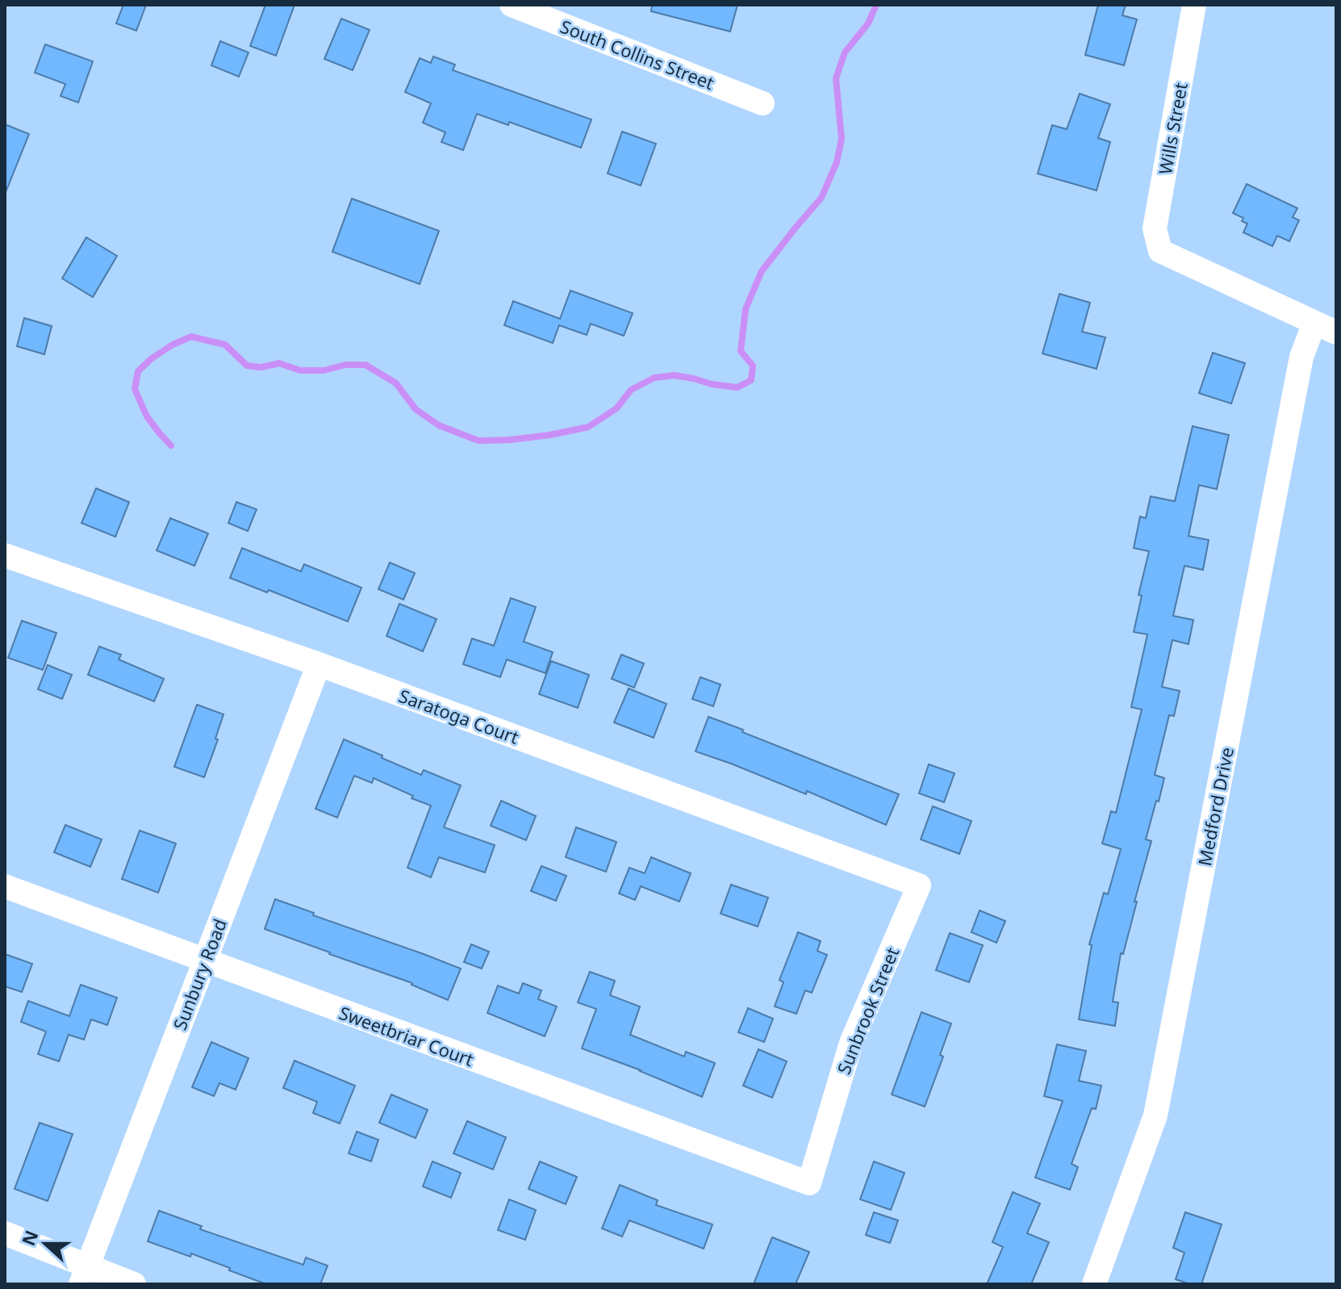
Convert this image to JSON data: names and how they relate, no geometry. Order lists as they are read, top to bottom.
{
  "streets": {
    "street": [
      "South Collins Street",
      "Wills Street",
      "Saratoga Court",
      "Medford Drive",
      "Sunbury Road",
      "Sunbrook Street",
      "Sweetbriar Court"
    ]
  },
  "crossings": [
    ["Wills Street", "Medford Drive"],
    ["Saratoga Court", "Sunbury Road"],
    ["Saratoga Court", "Sunbrook Street"],
    ["Sunbury Road", "Sweetbriar Court"],
    ["Sunbrook Street", "Sweetbriar Court"]
  ],
  "north": "left"
}
